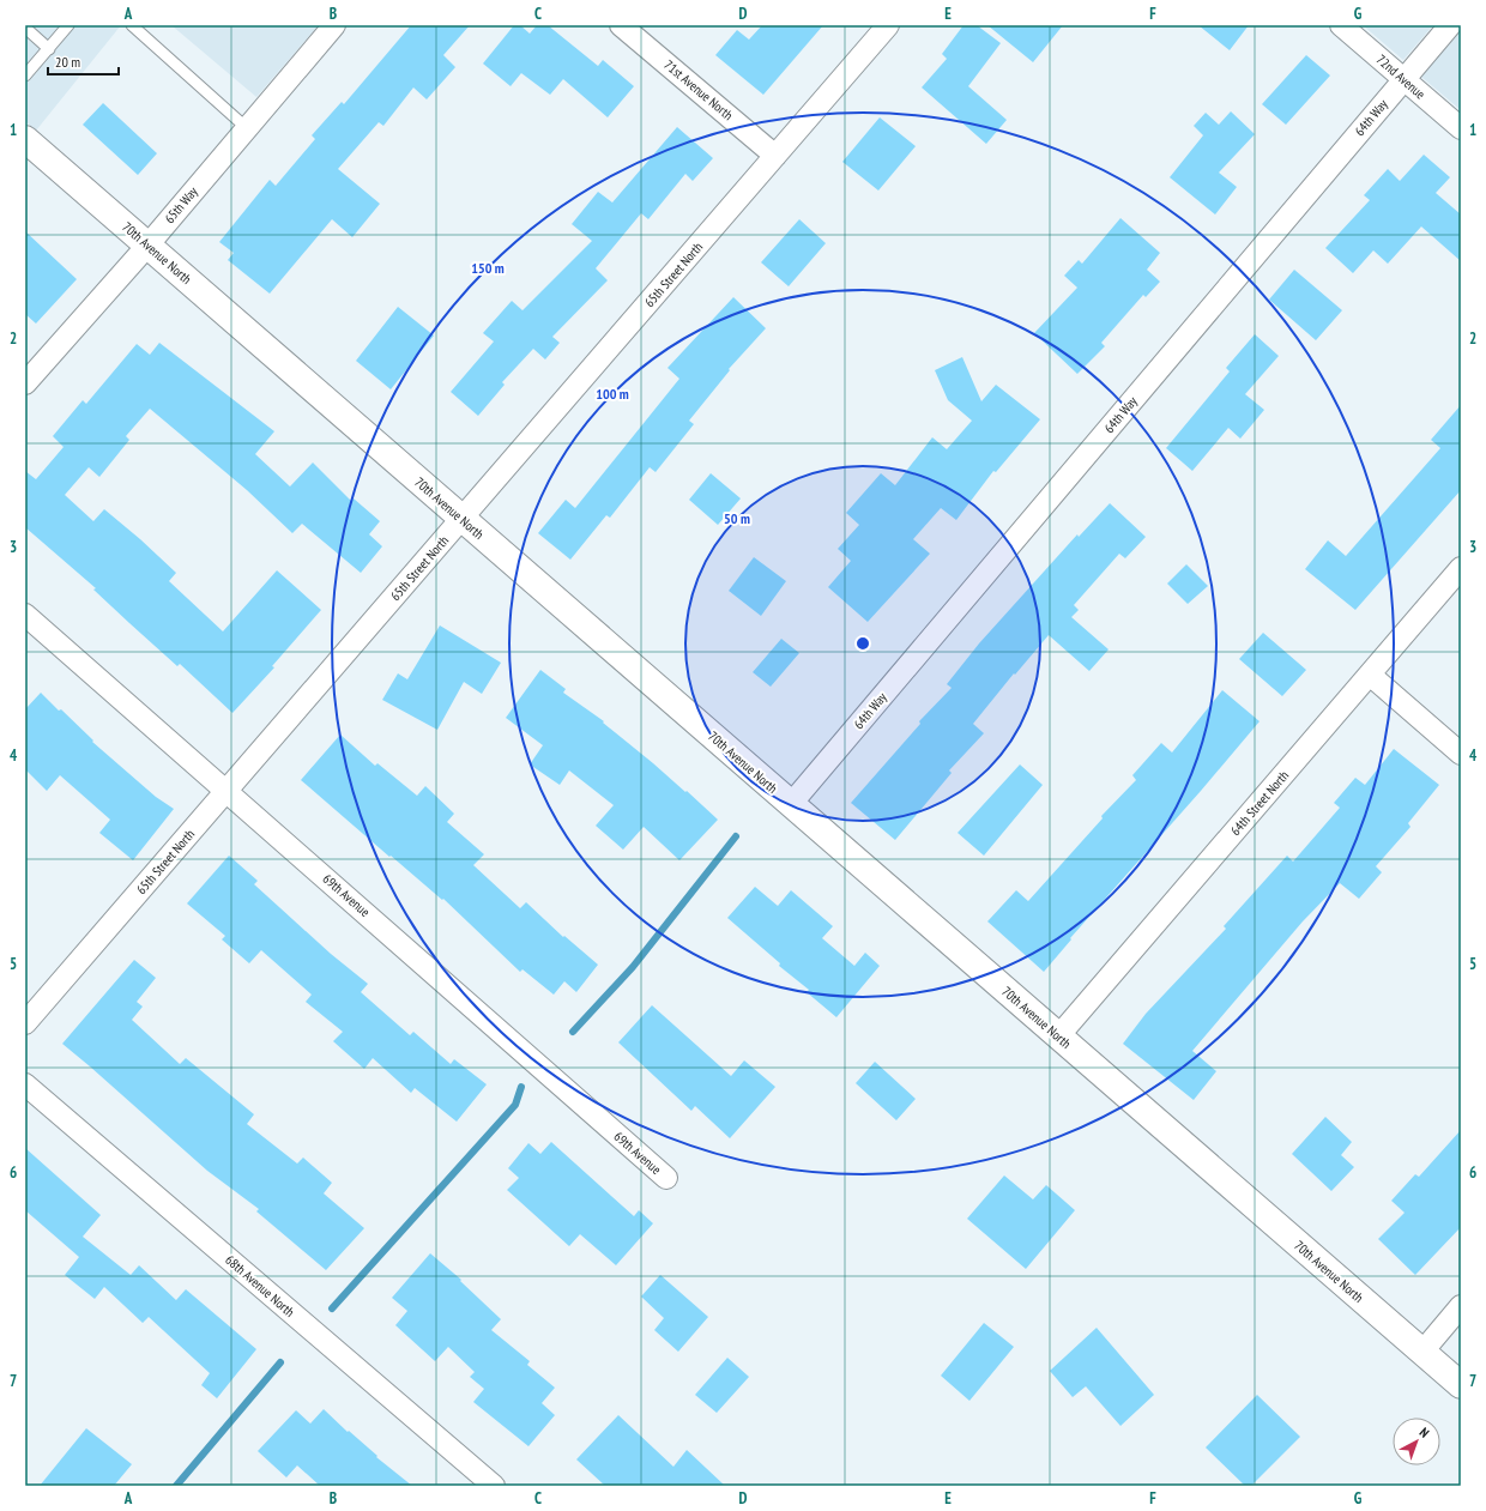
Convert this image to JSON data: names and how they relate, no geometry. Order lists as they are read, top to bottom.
{
  "streets": {
    "street": [
      "72nd Avenue",
      "71st Avenue North",
      "64th Way",
      "65th Way",
      "70th Avenue North",
      "65th Street North",
      "64th Street North",
      "69th Avenue",
      "68th Avenue North"
    ]
  },
  "crossings": [
    ["72nd Avenue", "64th Way"],
    ["71st Avenue North", "65th Street North"],
    ["64th Way", "70th Avenue North"],
    ["65th Way", "70th Avenue North"],
    ["70th Avenue North", "65th Street North"],
    ["70th Avenue North", "64th Street North"],
    ["65th Street North", "69th Avenue"]
  ],
  "scale_bar": "20 m",
  "north": "top right",
  "grid": {
    "columns": [
      "A",
      "B",
      "C",
      "D",
      "E",
      "F",
      "G"
    ],
    "rows": [
      "1",
      "2",
      "3",
      "4",
      "5",
      "6",
      "7"
    ]
  },
  "rings": ["150 m", "100 m", "50 m"]
}
